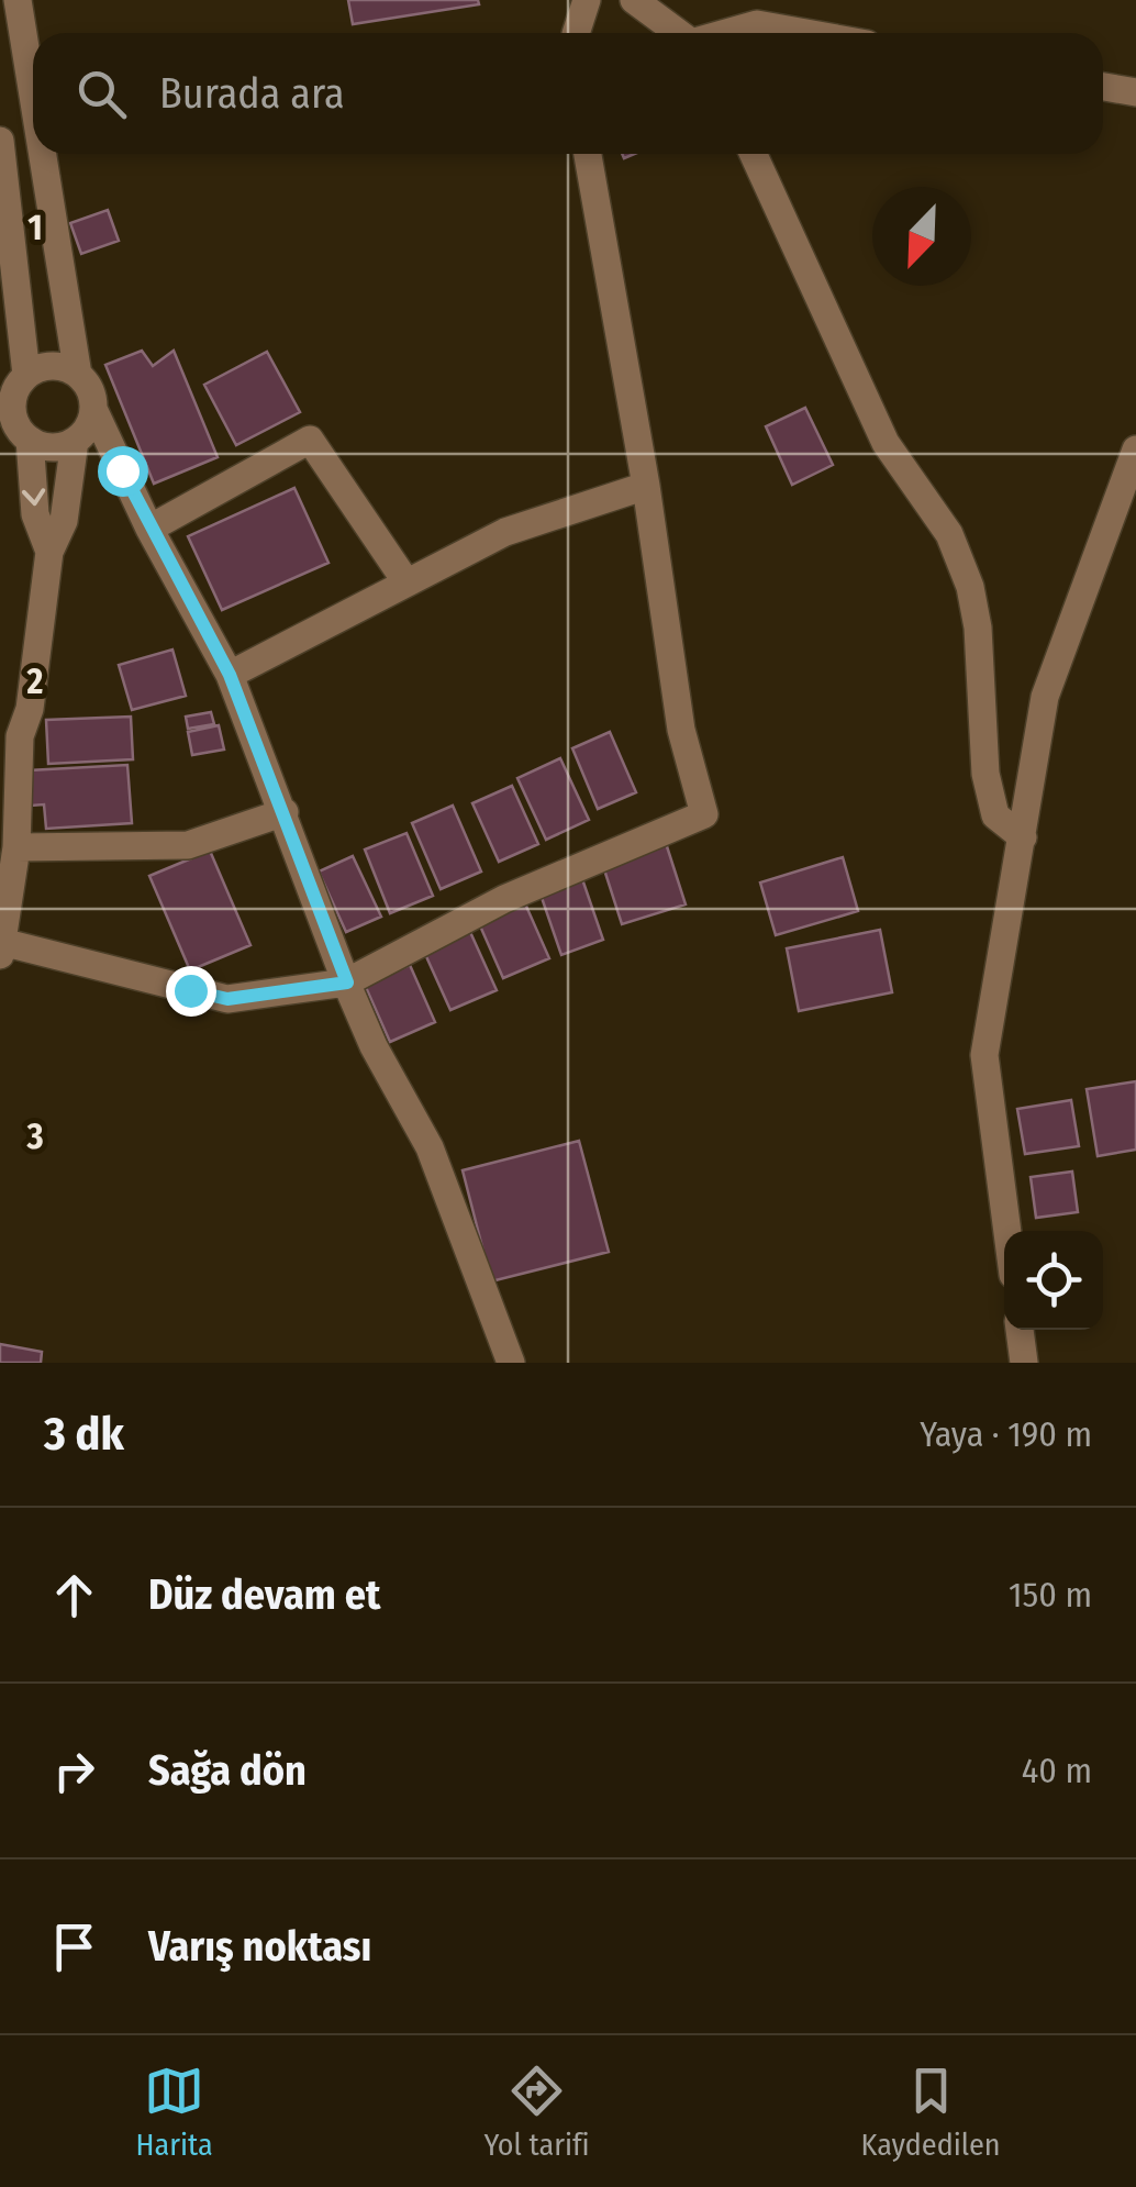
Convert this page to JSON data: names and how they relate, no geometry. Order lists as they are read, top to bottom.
{
  "north": "bottom left",
  "page": {
    "search": "Burada ara",
    "heading": ["3 dk", "Yaya · 190 m"],
    "list": [
      ["Düz devam et", "150 m"],
      ["Sağa dön", "40 m"],
      "Varış noktası"
    ],
    "nav": ["Harita", "Yol tarifi", "Kaydedilen"]
  },
  "grid": {
    "rows": ["1", "2", "3"]
  }
}
